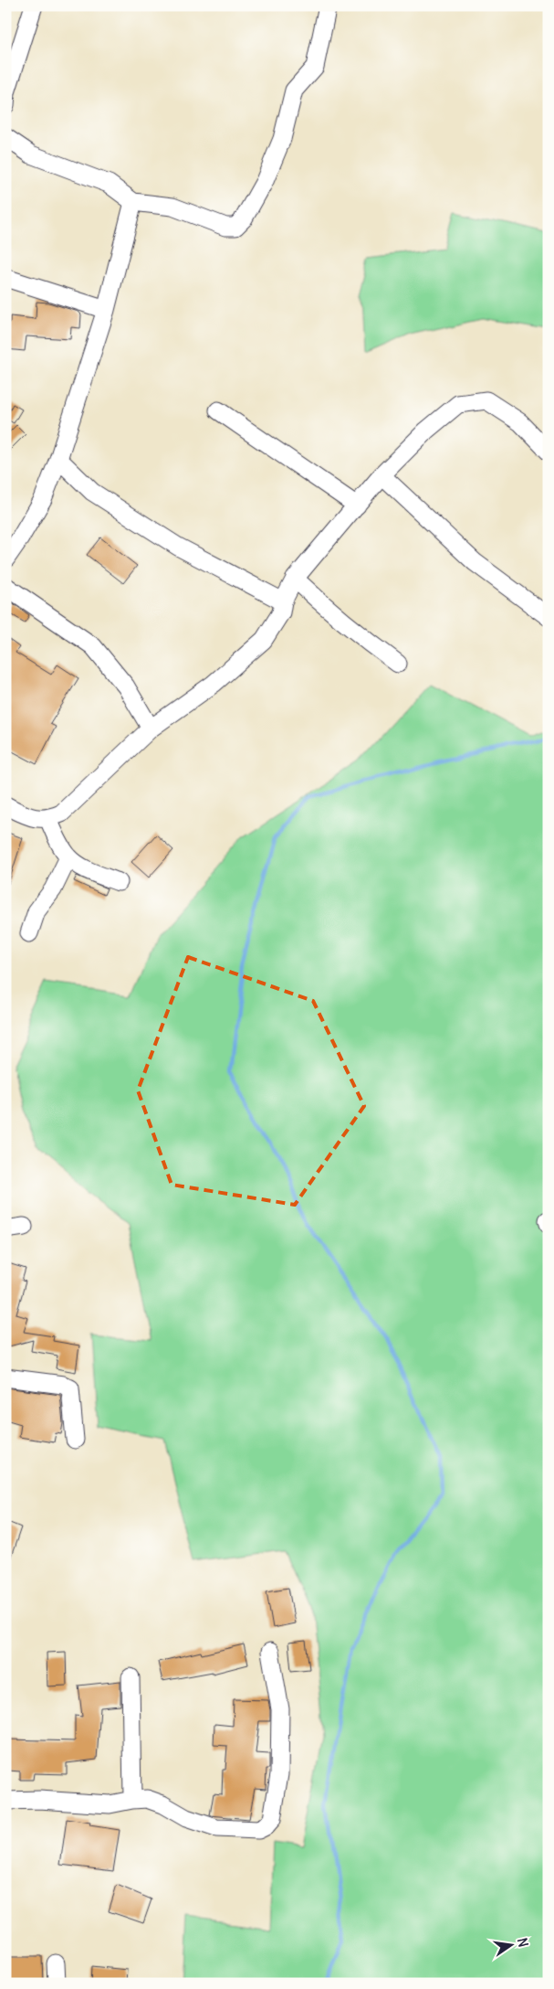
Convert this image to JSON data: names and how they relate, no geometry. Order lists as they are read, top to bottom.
{
  "north": "right"
}
